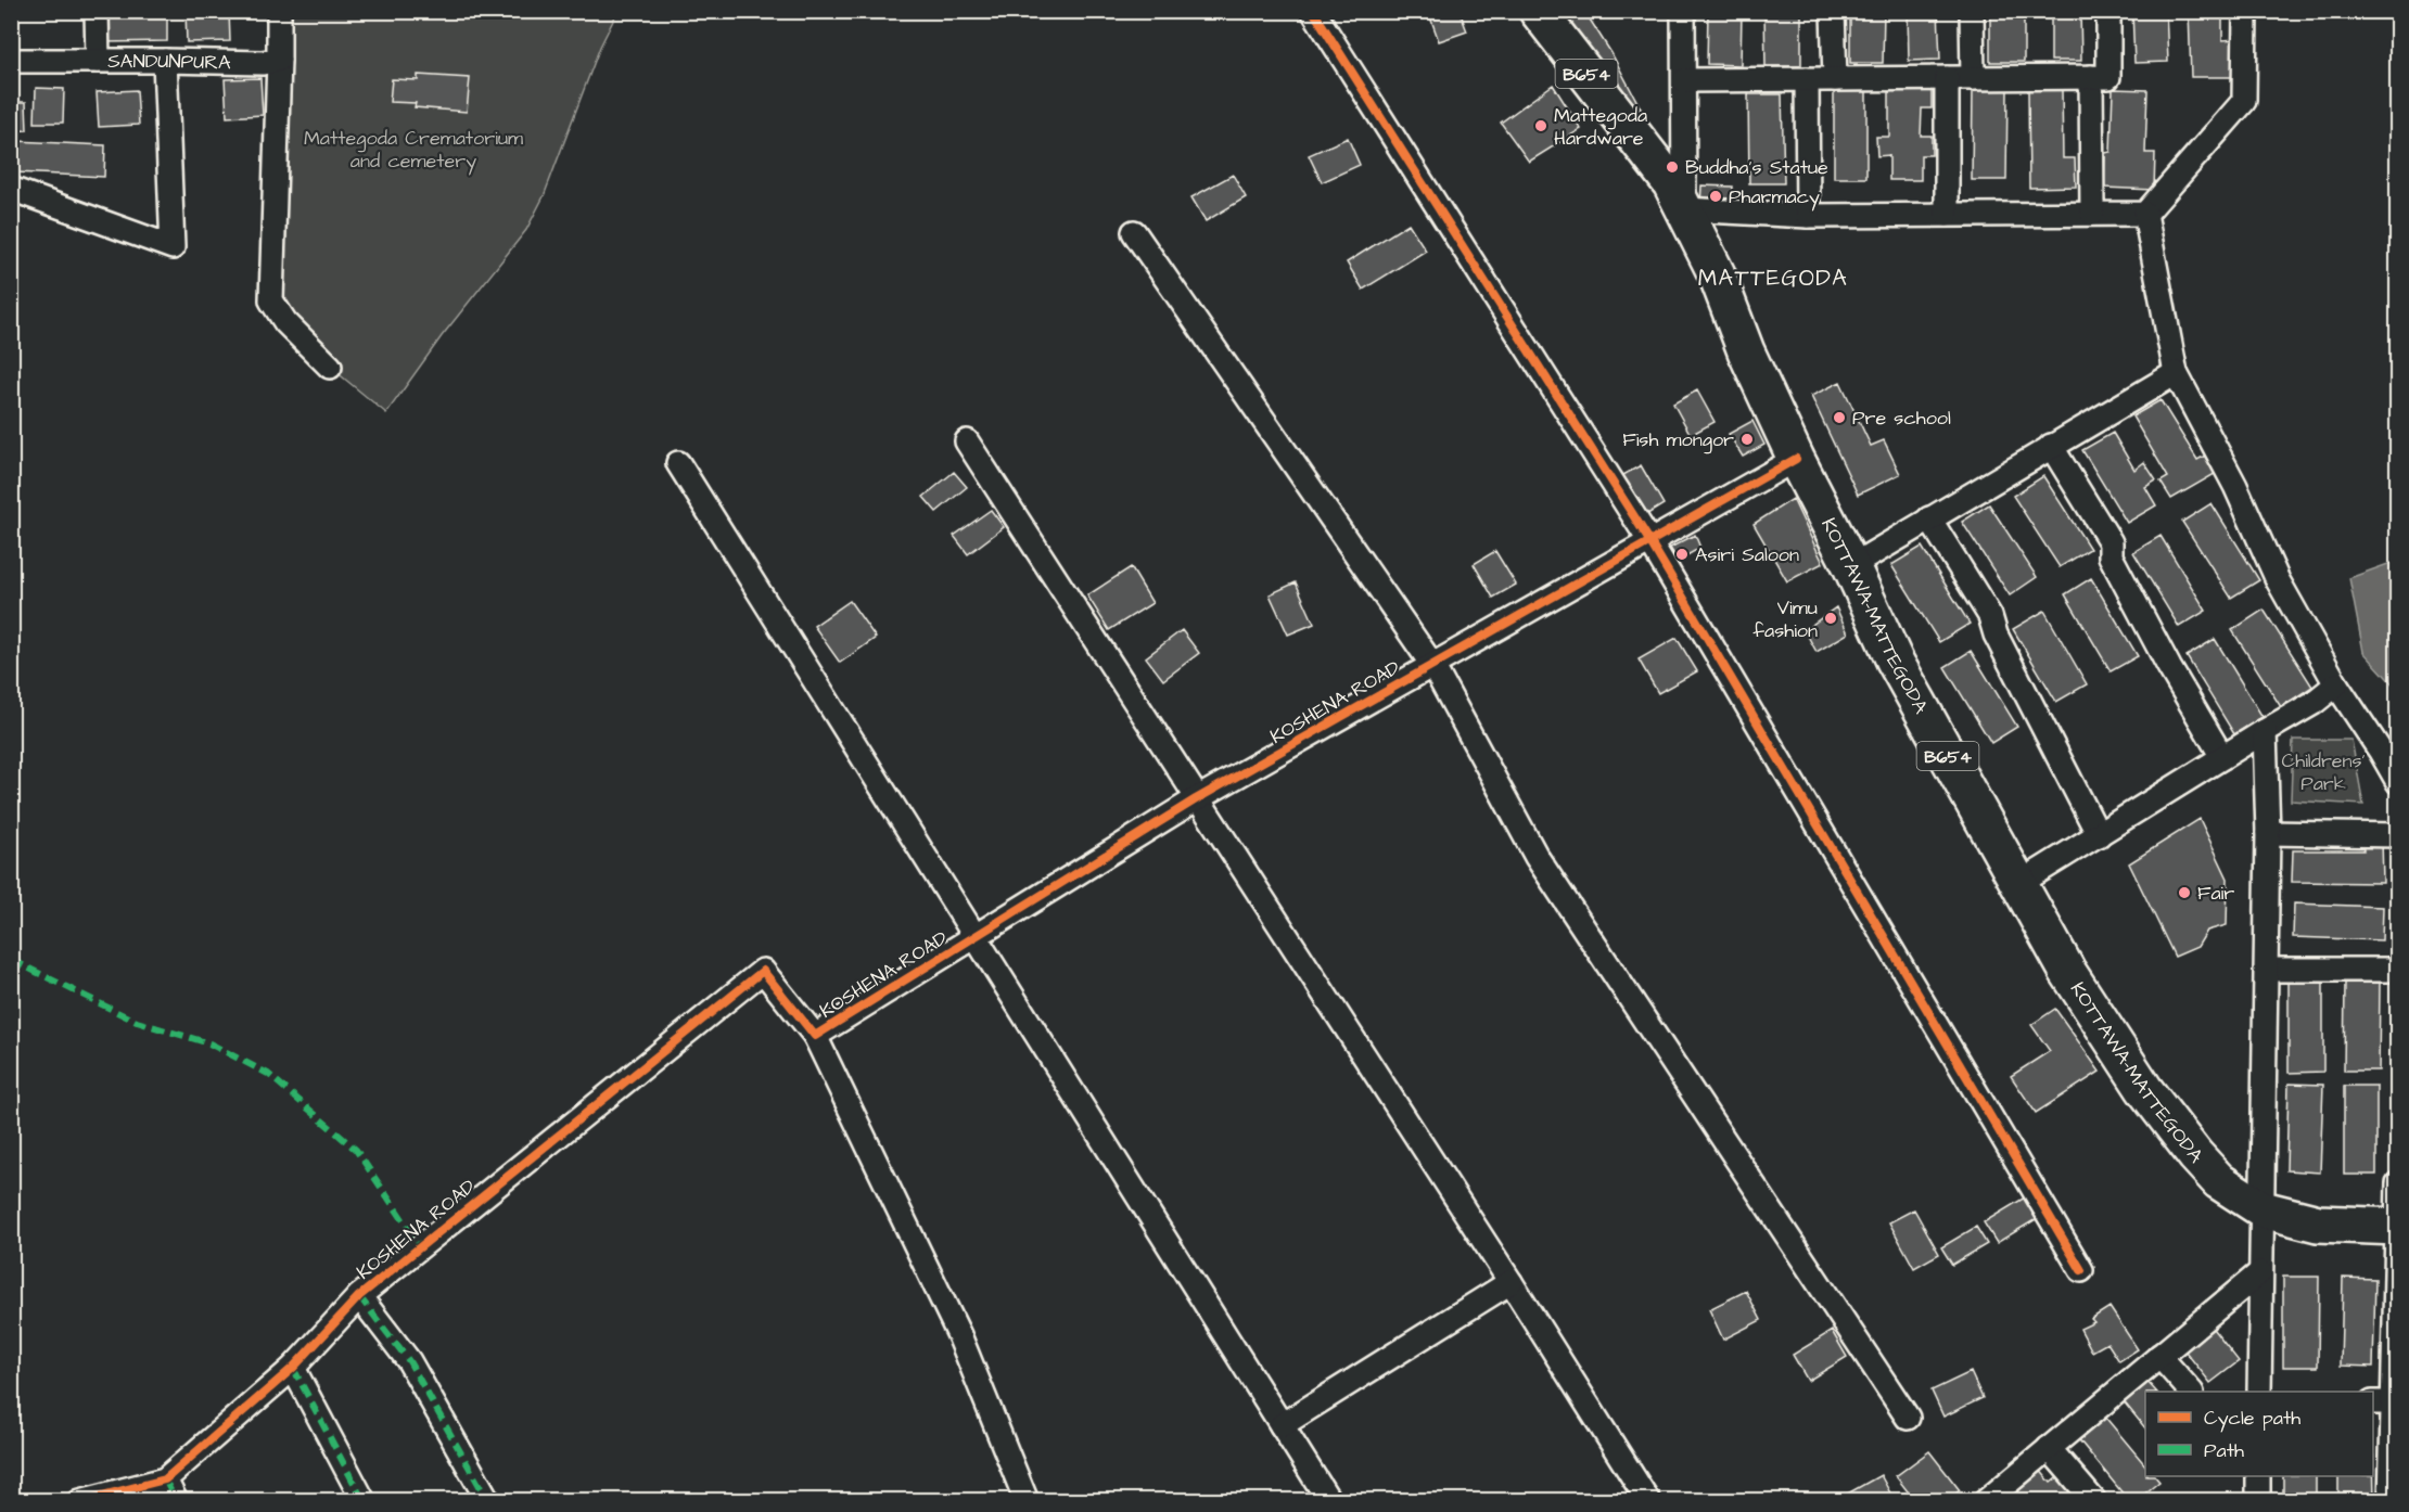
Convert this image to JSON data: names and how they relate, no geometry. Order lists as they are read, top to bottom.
{
  "streets": {
    "main road": ["B654", "KOTTAWA-MATTEGODA"],
    "street": ["SANDUNPURA", "KOSHENA ROAD"]
  },
  "crossings": [
    ["KOTTAWA-MATTEGODA", "KOSHENA ROAD"]
  ],
  "districts": ["MATTEGODA"],
  "parks": ["Mattegoda Crematorium and cemetery", "Childrens' Park"],
  "places": [
    "Mattegoda Hardware",
    "Buddha's Statue",
    "Pharmacy",
    "Pre school",
    "Fish mongor",
    "Asiri Saloon",
    "Vimu fashion",
    "Fair"
  ],
  "legend": ["Cycle path", "Path"]
}
